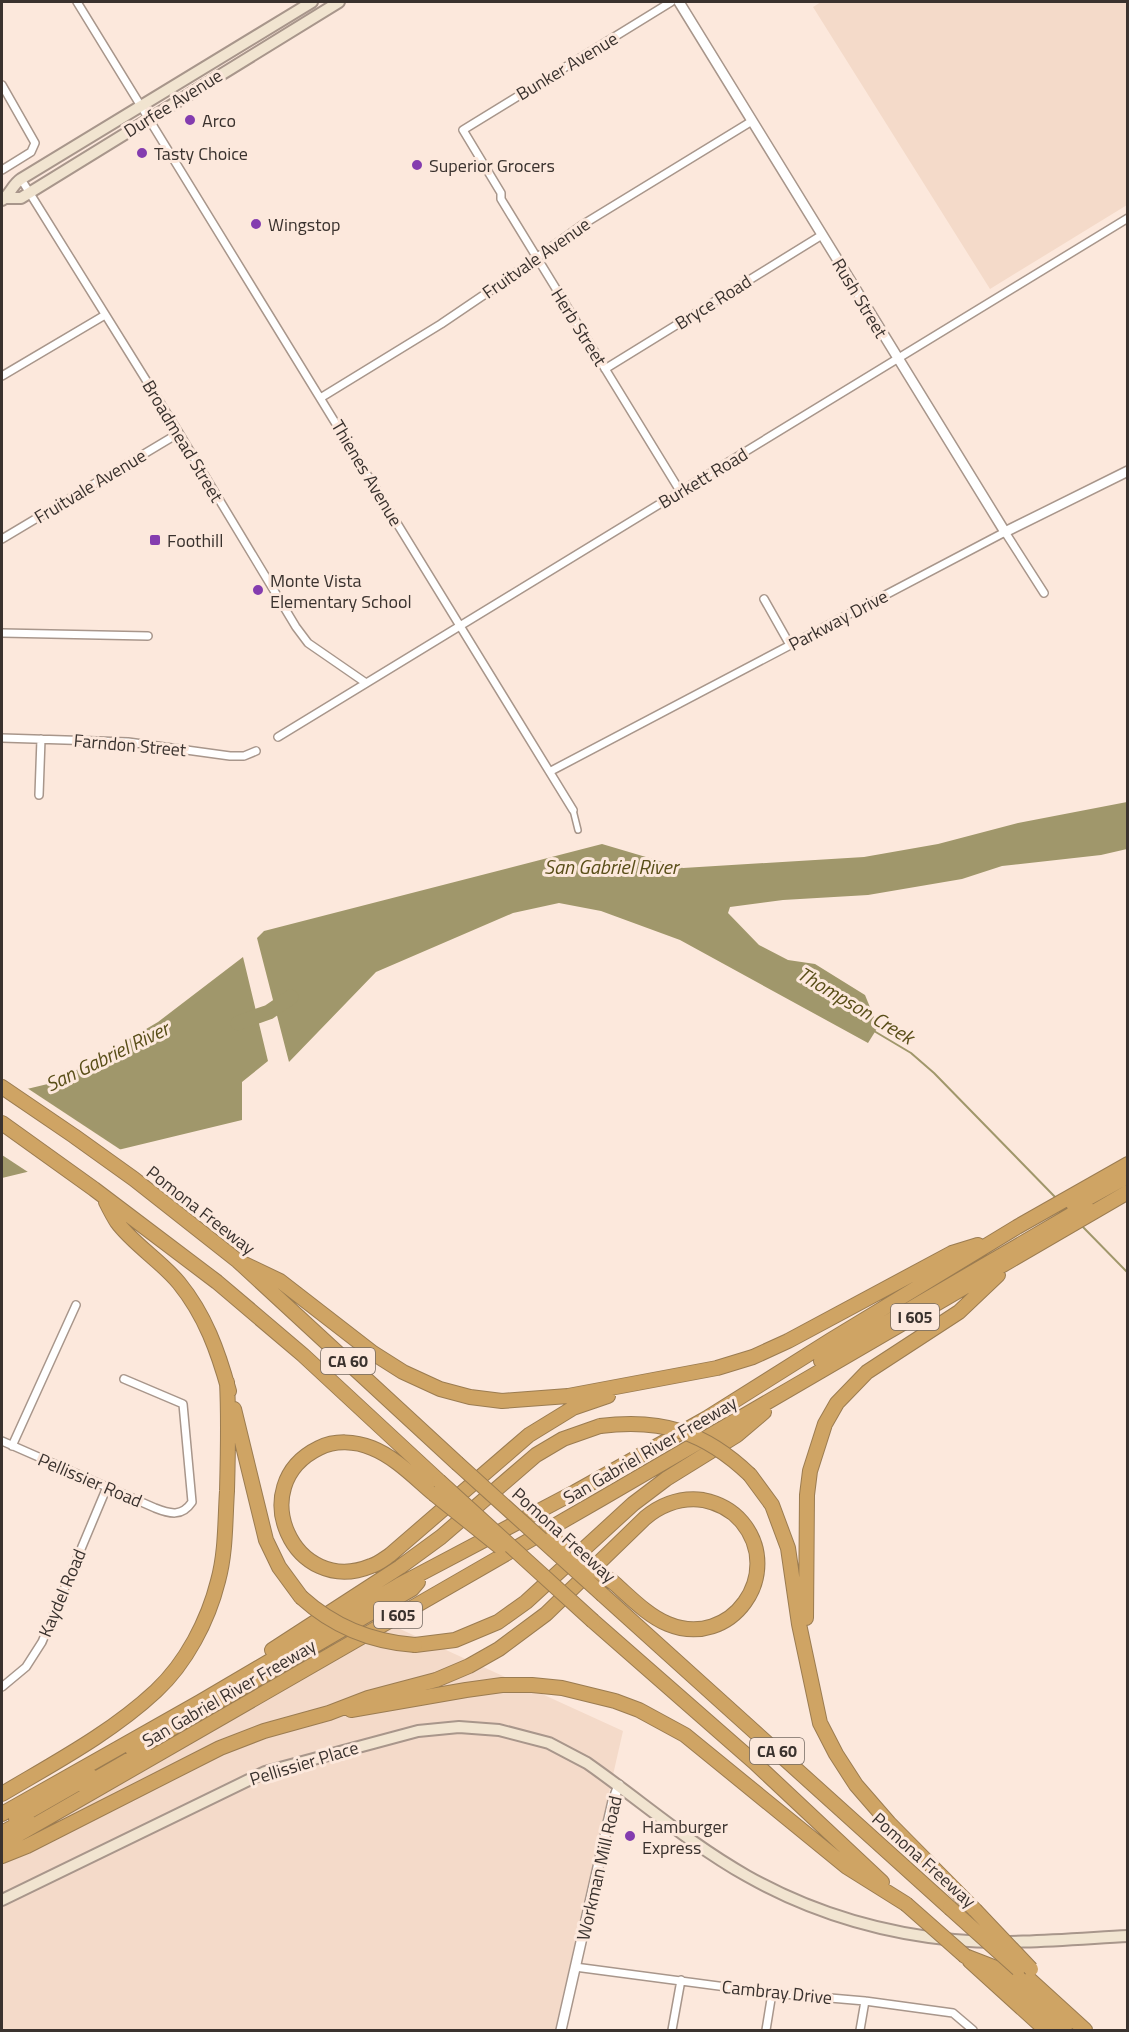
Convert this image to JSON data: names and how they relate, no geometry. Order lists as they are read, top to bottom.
{
  "streets": {
    "highway": [
      "Pomona Freeway",
      "I 605",
      "CA 60",
      "San Gabriel River Freeway"
    ],
    "main road": ["Durfee Avenue", "Pellissier Place", "Workman Mill Road"],
    "street": [
      "Bunker Avenue",
      "Fruitvale Avenue",
      "Rush Street",
      "Bryce Road",
      "Herb Street",
      "Broadmead Street",
      "Thienes Avenue",
      "Burkett Road",
      "Parkway Drive",
      "Farndon Street",
      "Pellissier Road",
      "Kaydel Road",
      "Cambray Drive"
    ]
  },
  "crossings": [
    ["Bunker Avenue", "Herb Street"],
    ["Durfee Avenue", "Broadmead Street"],
    ["Durfee Avenue", "Thienes Avenue"],
    ["Fruitvale Avenue", "Rush Street"],
    ["Fruitvale Avenue", "Herb Street"],
    ["Fruitvale Avenue", "Broadmead Street"],
    ["Fruitvale Avenue", "Thienes Avenue"],
    ["Rush Street", "Bryce Road"],
    ["Rush Street", "Burkett Road"],
    ["Rush Street", "Parkway Drive"],
    ["Bryce Road", "Herb Street"],
    ["Herb Street", "Burkett Road"],
    ["Broadmead Street", "Burkett Road"],
    ["Thienes Avenue", "Burkett Road"],
    ["Thienes Avenue", "Parkway Drive"],
    ["Pellissier Road", "Kaydel Road"],
    ["Pellissier Place", "Workman Mill Road"],
    ["Workman Mill Road", "Cambray Drive"]
  ],
  "water": ["San Gabriel River", "Thompson Creek"],
  "places": {
    "other": [
      "Arco",
      "Tasty Choice",
      "Superior Grocers",
      "Wingstop",
      "Monte Vista Elementary School",
      "Hamburger Express"
    ],
    "transit": ["Foothill"]
  }
}
